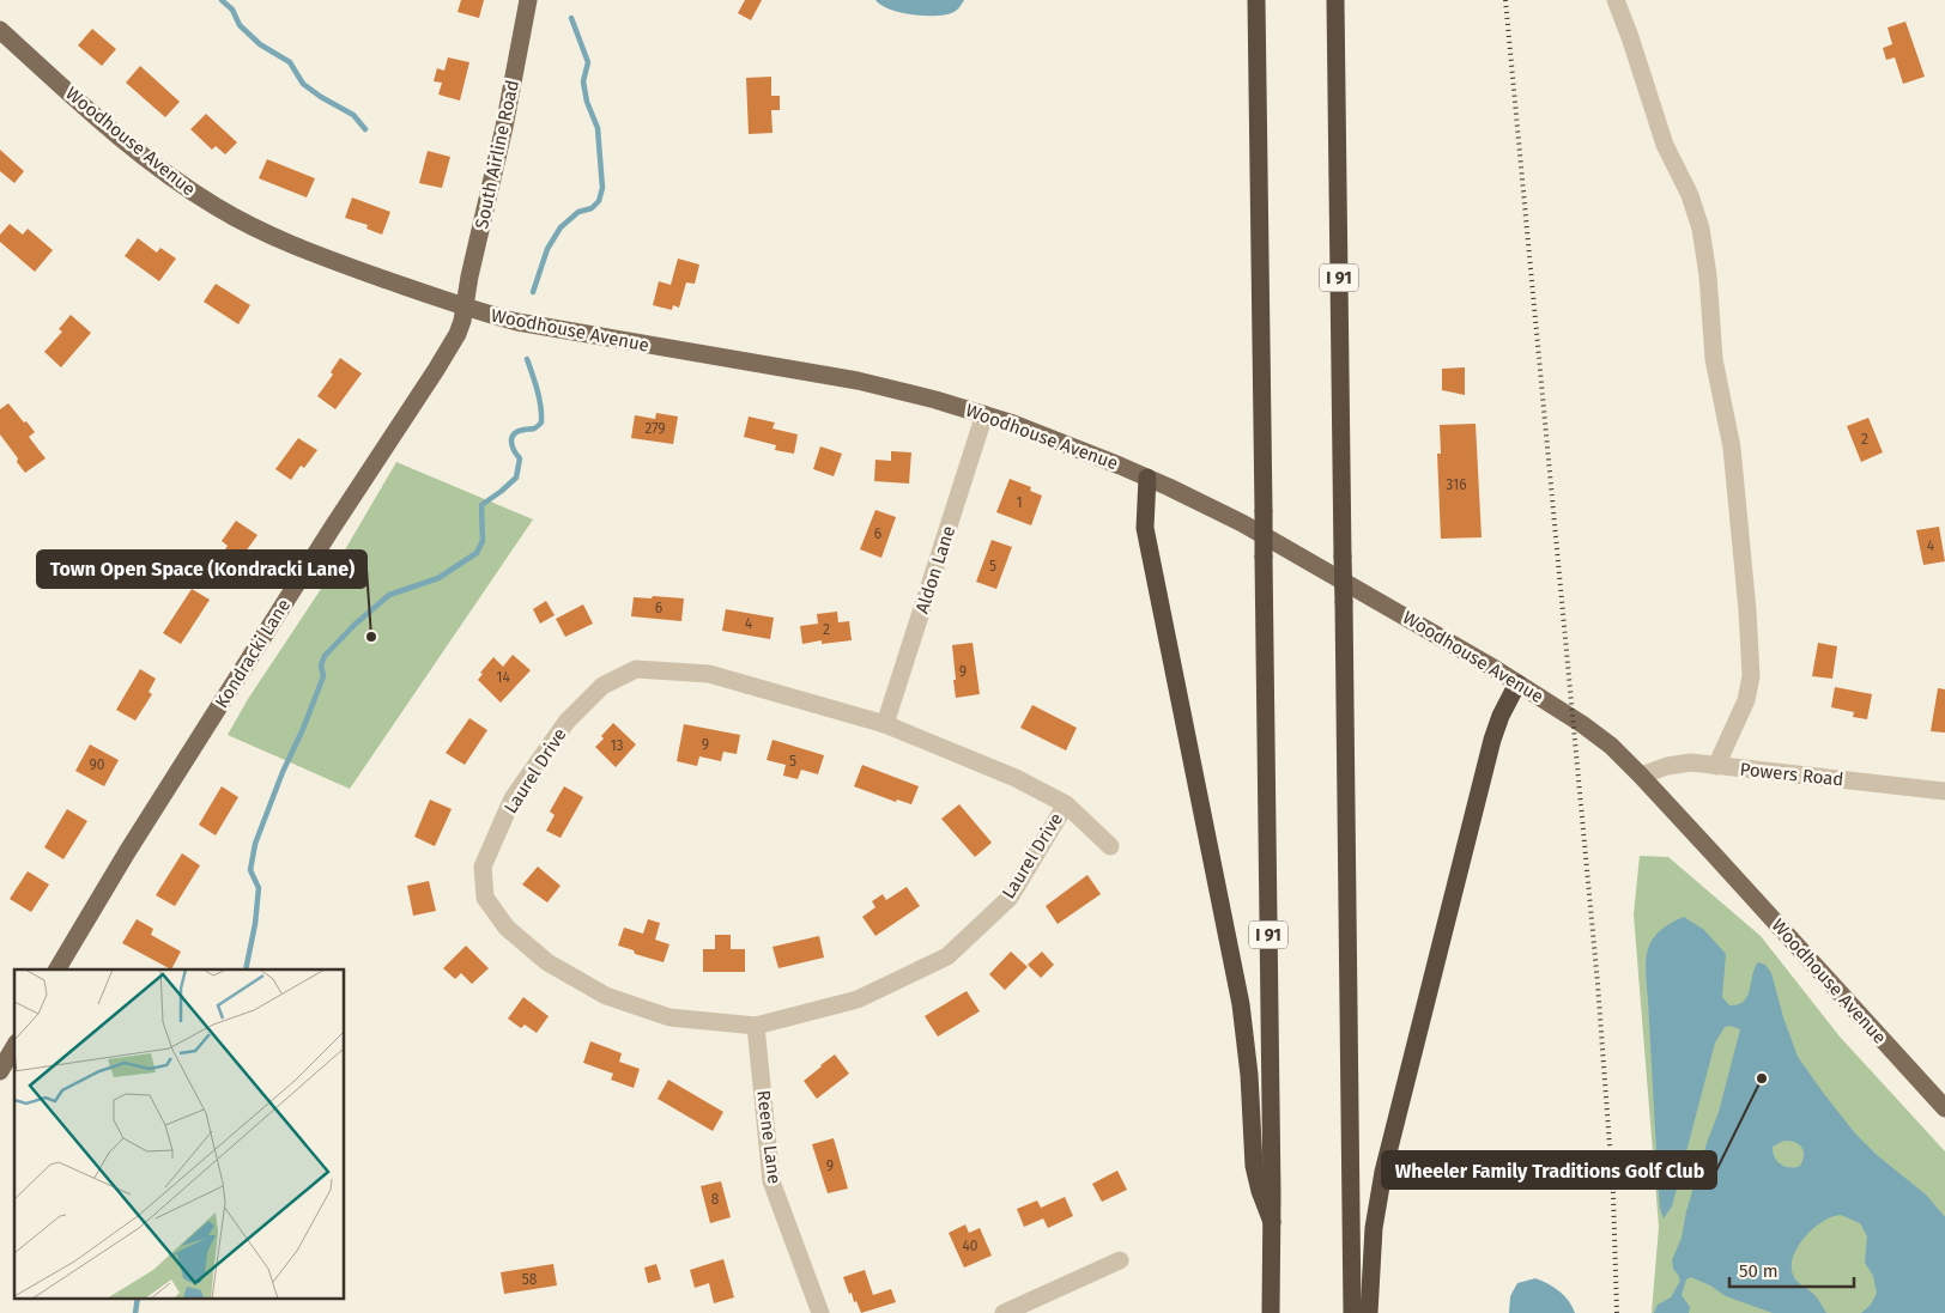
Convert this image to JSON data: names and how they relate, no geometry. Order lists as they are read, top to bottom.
{
  "streets": {
    "highway": ["I 91"],
    "main road": ["Woodhouse Avenue", "South Airline Road", "Kondracki Lane"],
    "street": [
      "Aldon Lane",
      "Laurel Drive",
      "Powers Road",
      "Reene Lane"
    ]
  },
  "crossings": [
    ["Woodhouse Avenue", "South Airline Road"],
    ["Woodhouse Avenue", "Aldon Lane"],
    ["Woodhouse Avenue", "Kondracki Lane"],
    ["Woodhouse Avenue", "Powers Road"],
    ["South Airline Road", "Kondracki Lane"],
    ["Aldon Lane", "Laurel Drive"],
    ["Laurel Drive", "Reene Lane"]
  ],
  "places": ["Town Open Space (Kondracki Lane)", "Wheeler Family Traditions Golf Club"],
  "house_numbers": [
    "279",
    "2",
    "316",
    "1",
    "6",
    "4",
    "5",
    "6",
    "4",
    "2",
    "9",
    "14",
    "9",
    "13",
    "5",
    "90",
    "9",
    "8",
    "40",
    "58"
  ],
  "scale_bar": "50 m"
}
